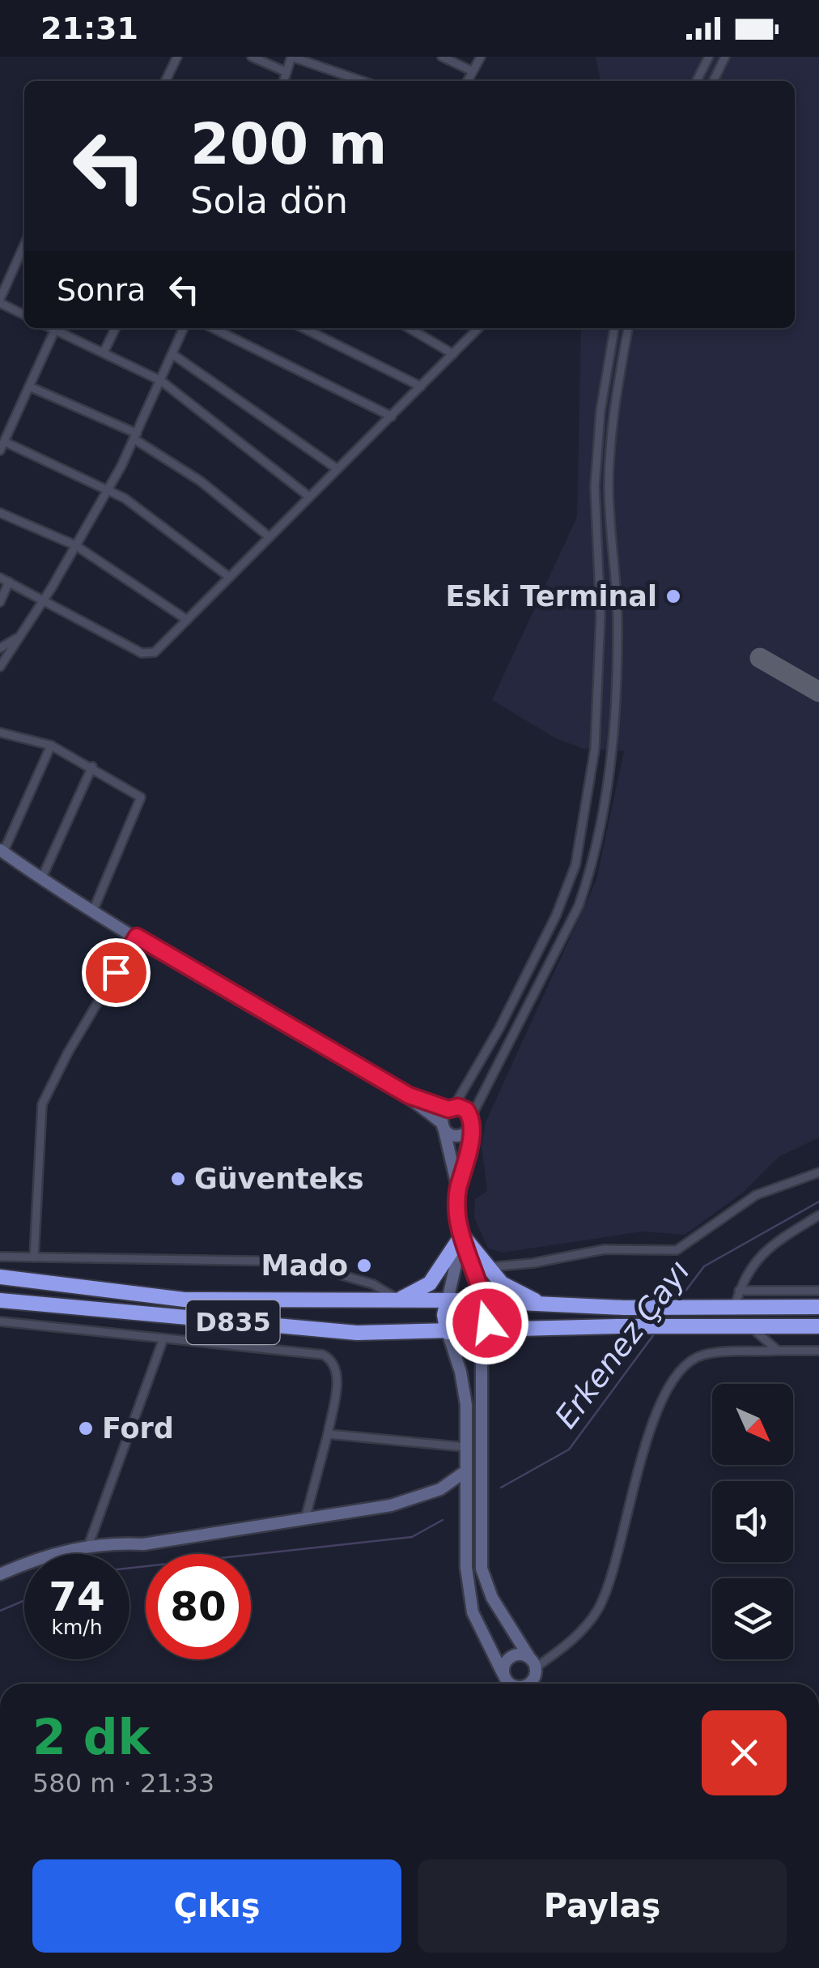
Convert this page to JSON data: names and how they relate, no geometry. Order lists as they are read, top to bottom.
{
  "streets": {
    "highway": ["D835"]
  },
  "water": ["Erkenez Çayı"],
  "places": [
    "Eski Terminal",
    "Güventeks",
    "Mado",
    "Ford"
  ],
  "north": "bottom right",
  "page": {
    "status": "21:31",
    "turn": ["200 m", "Sola dön"],
    "then": "Sonra",
    "speed": "74 km/h",
    "limit": "80",
    "heading": ["2 dk", "580 m · 21:33"],
    "buttons": ["Çıkış", "Paylaş"]
  }
}
